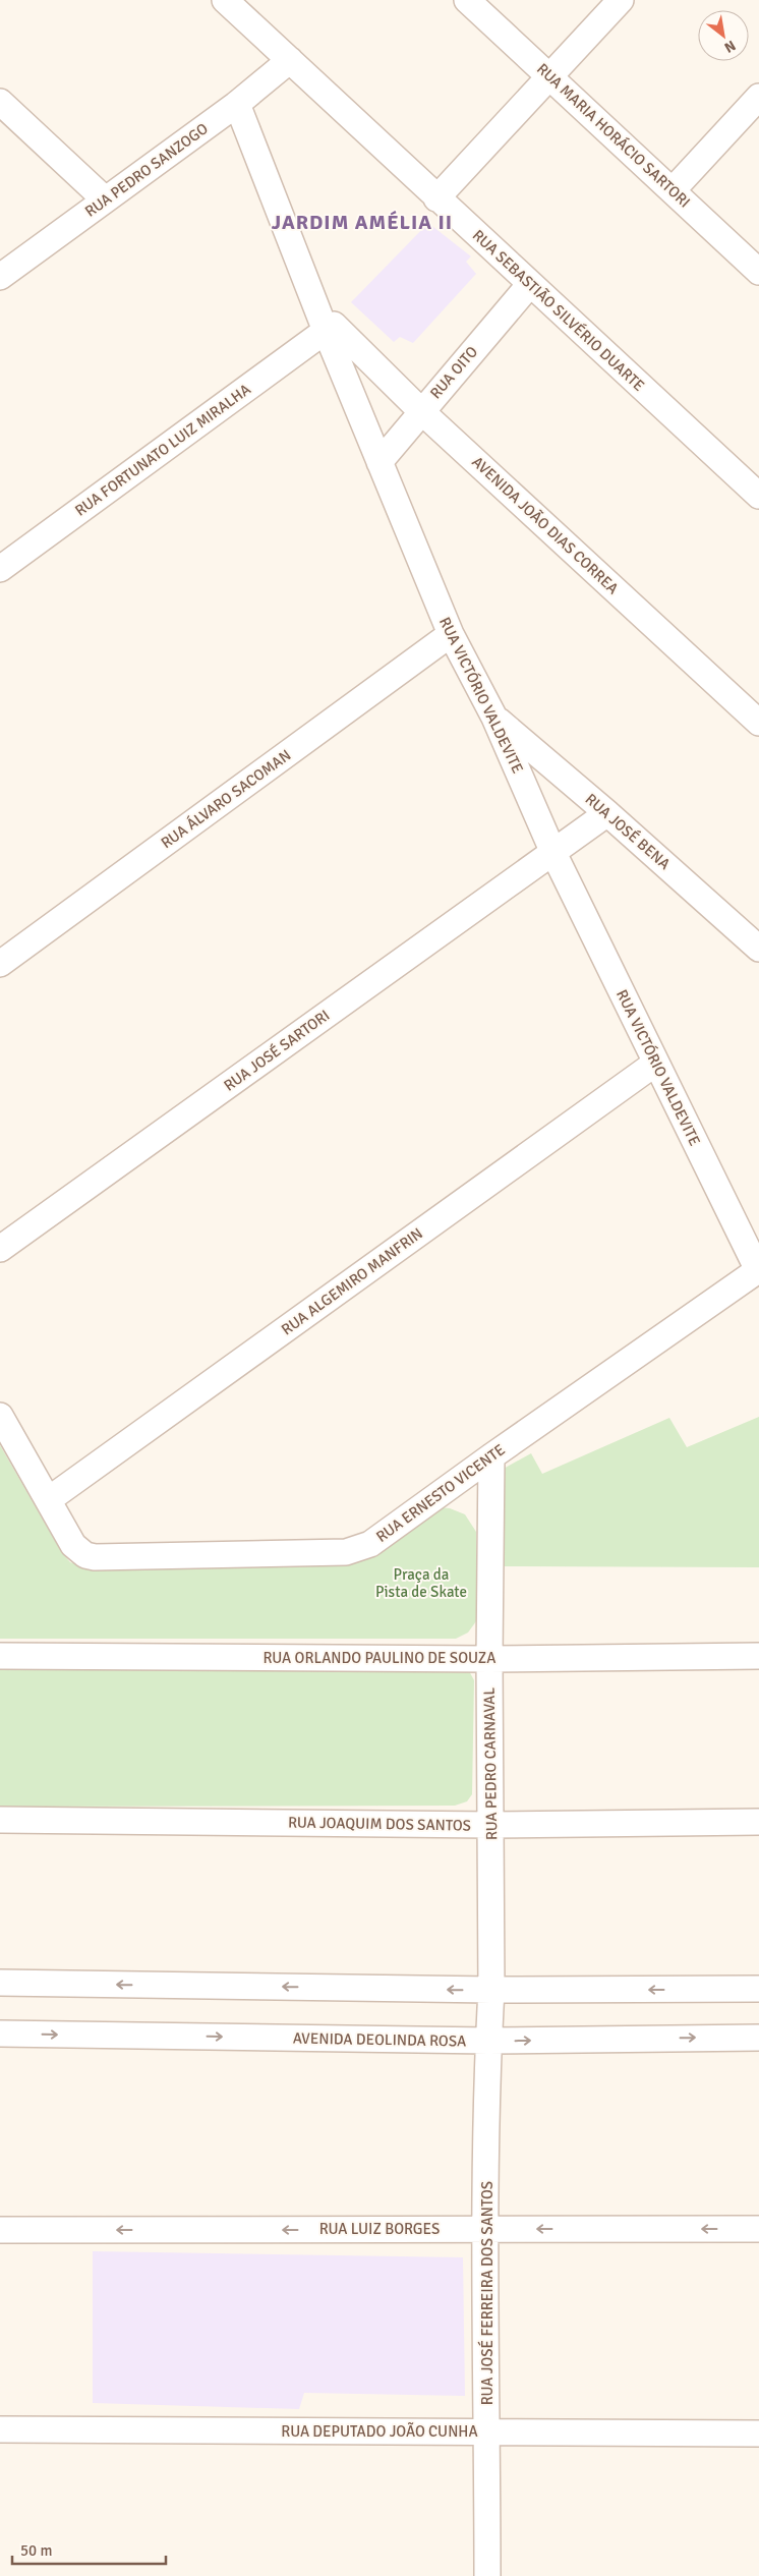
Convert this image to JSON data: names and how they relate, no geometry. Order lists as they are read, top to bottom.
{
  "streets": {
    "street": [
      "RUA MARIA HORÁCIO SARTORI",
      "RUA PEDRO SANZOGO",
      "RUA SEBASTIÃO SILVÉRIO DUARTE",
      "RUA OITO",
      "RUA FORTUNATO LUIZ MIRALHA",
      "AVENIDA JOÃO DIAS CORREA",
      "RUA VICTÓRIO VALDEVITE",
      "RUA ÁLVARO SACOMAN",
      "RUA JOSÉ BENA",
      "RUA JOSÉ SARTORI",
      "RUA ALGEMIRO MANFRIN",
      "RUA ERNESTO VICENTE",
      "RUA ORLANDO PAULINO DE SOUZA",
      "RUA PEDRO CARNAVAL",
      "RUA JOAQUIM DOS SANTOS",
      "AVENIDA DEOLINDA ROSA",
      "RUA LUIZ BORGES",
      "RUA JOSÉ FERREIRA DOS SANTOS",
      "RUA DEPUTADO JOÃO CUNHA"
    ]
  },
  "crossings": [
    ["RUA PEDRO SANZOGO", "RUA SEBASTIÃO SILVÉRIO DUARTE"],
    ["RUA PEDRO SANZOGO", "RUA VICTÓRIO VALDEVITE"],
    ["RUA SEBASTIÃO SILVÉRIO DUARTE", "RUA OITO"],
    ["RUA OITO", "AVENIDA JOÃO DIAS CORREA"],
    ["RUA OITO", "RUA VICTÓRIO VALDEVITE"],
    ["RUA FORTUNATO LUIZ MIRALHA", "AVENIDA JOÃO DIAS CORREA"],
    ["RUA FORTUNATO LUIZ MIRALHA", "RUA VICTÓRIO VALDEVITE"],
    ["AVENIDA JOÃO DIAS CORREA", "RUA VICTÓRIO VALDEVITE"],
    ["RUA VICTÓRIO VALDEVITE", "RUA ÁLVARO SACOMAN"],
    ["RUA VICTÓRIO VALDEVITE", "RUA JOSÉ BENA"],
    ["RUA VICTÓRIO VALDEVITE", "RUA JOSÉ SARTORI"],
    ["RUA VICTÓRIO VALDEVITE", "RUA ALGEMIRO MANFRIN"],
    ["RUA VICTÓRIO VALDEVITE", "RUA ERNESTO VICENTE"],
    ["RUA JOSÉ BENA", "RUA JOSÉ SARTORI"],
    ["RUA ALGEMIRO MANFRIN", "RUA ERNESTO VICENTE"],
    ["RUA ERNESTO VICENTE", "RUA PEDRO CARNAVAL"],
    ["RUA ORLANDO PAULINO DE SOUZA", "RUA PEDRO CARNAVAL"],
    ["RUA PEDRO CARNAVAL", "RUA JOAQUIM DOS SANTOS"],
    ["RUA PEDRO CARNAVAL", "AVENIDA DEOLINDA ROSA"],
    ["RUA PEDRO CARNAVAL", "RUA JOSÉ FERREIRA DOS SANTOS"],
    ["AVENIDA DEOLINDA ROSA", "RUA JOSÉ FERREIRA DOS SANTOS"],
    ["RUA LUIZ BORGES", "RUA JOSÉ FERREIRA DOS SANTOS"],
    ["RUA JOSÉ FERREIRA DOS SANTOS", "RUA DEPUTADO JOÃO CUNHA"]
  ],
  "one_way": ["RUA LUIZ BORGES"],
  "districts": ["JARDIM AMÉLIA II"],
  "parks": ["Praça da Pista de Skate"],
  "scale_bar": "50 m",
  "north": "bottom right"
}
